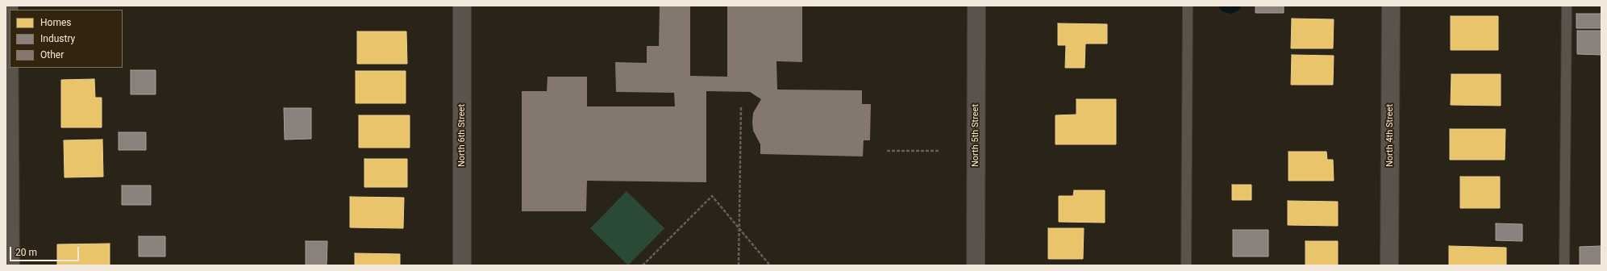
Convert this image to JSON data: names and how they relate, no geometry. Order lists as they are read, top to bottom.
{
  "streets": {
    "street": ["North 6th Street", "North 5th Street", "North 4th Street"]
  },
  "legend": ["Homes", "Industry", "Other"],
  "scale_bar": "20 m"
}
